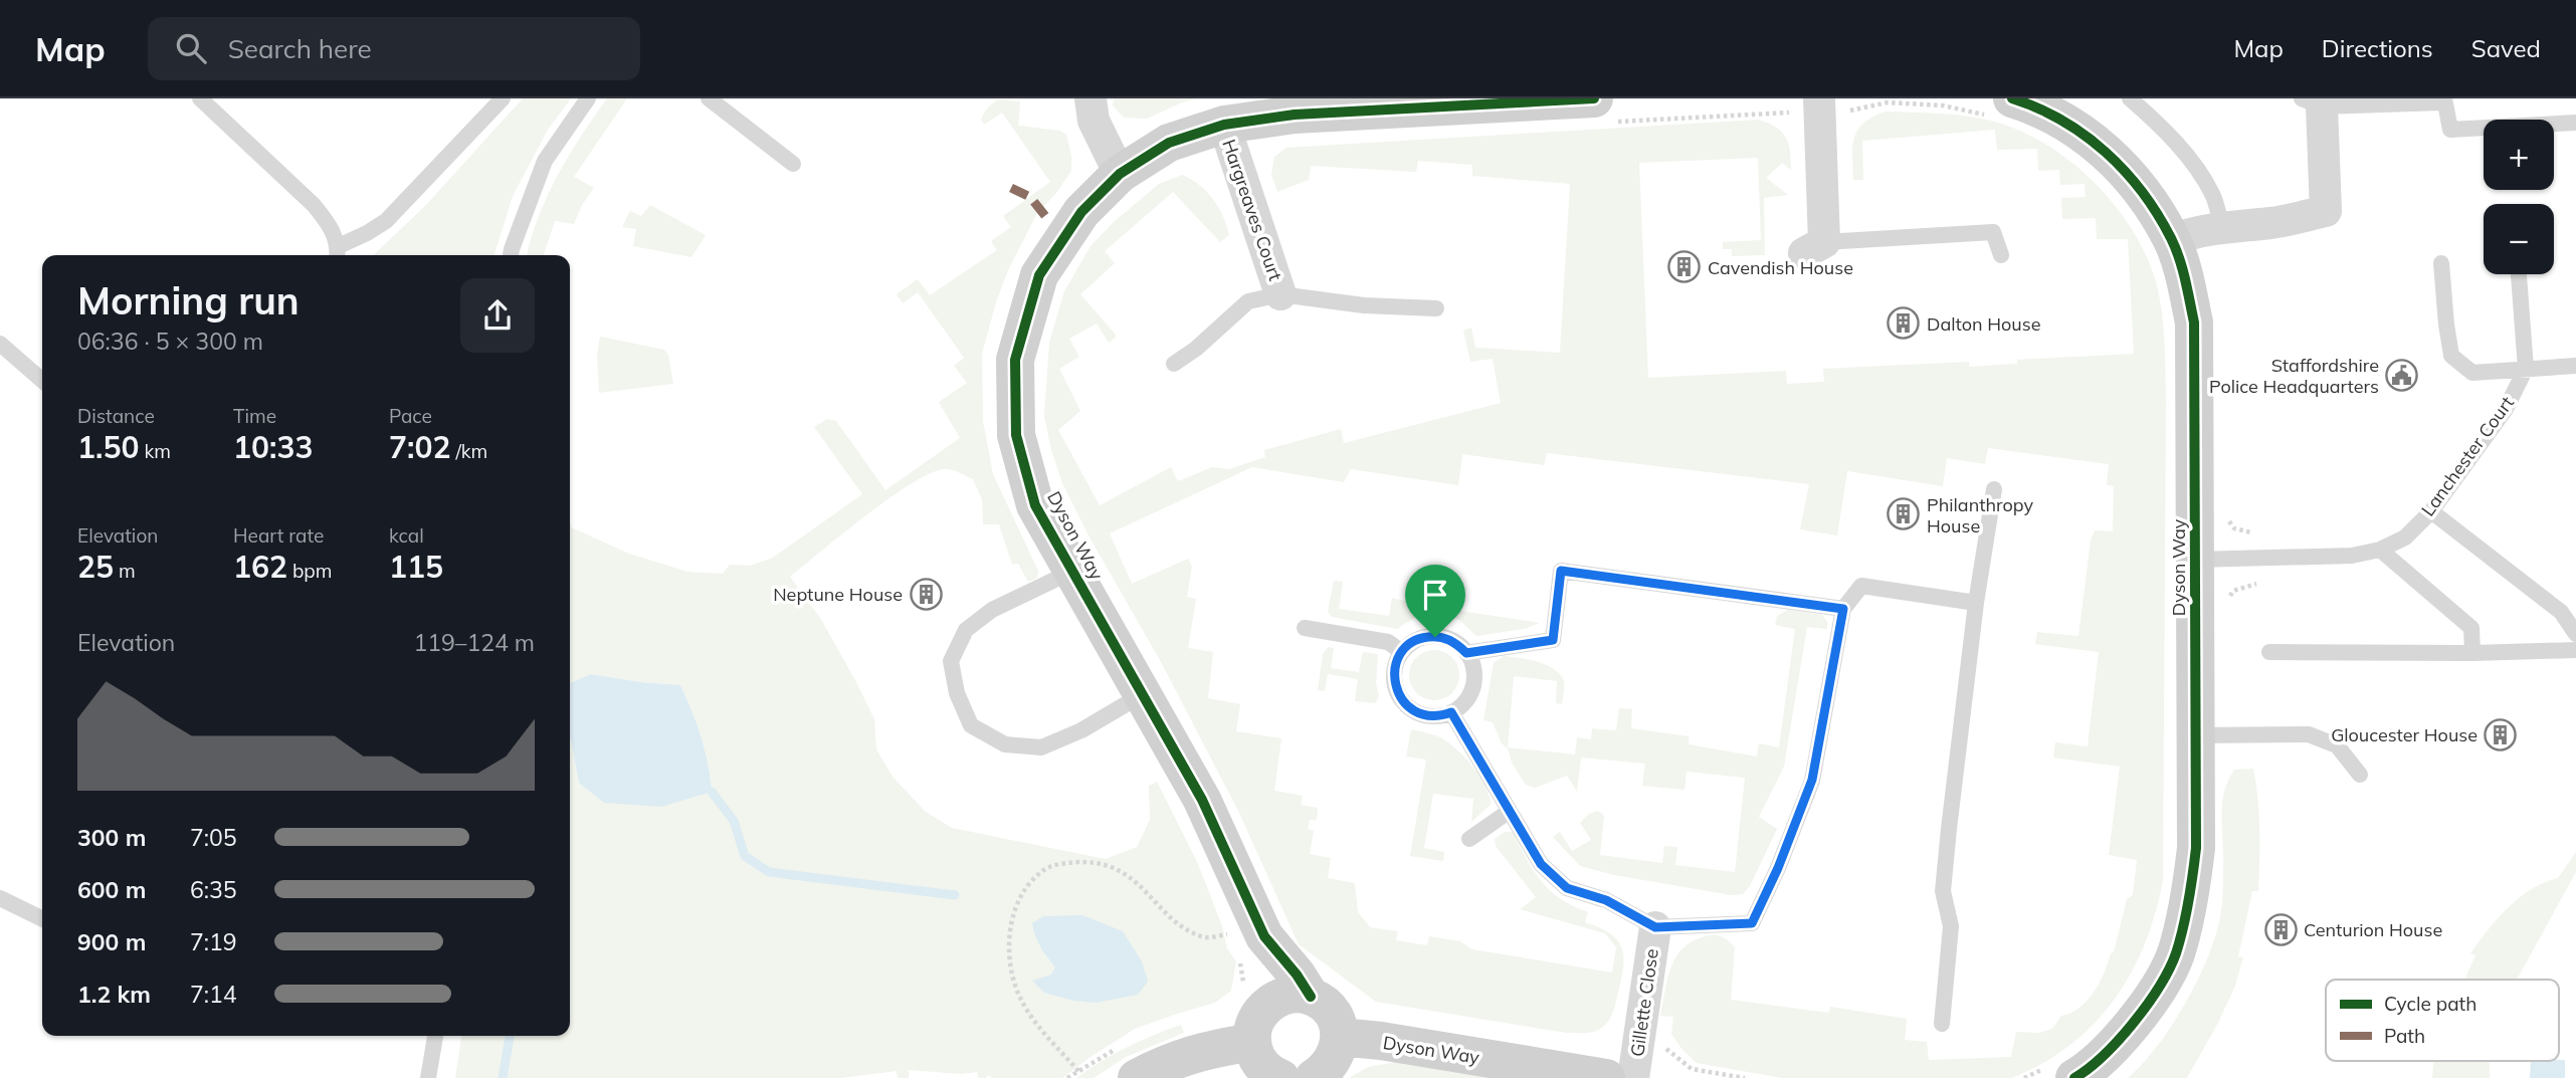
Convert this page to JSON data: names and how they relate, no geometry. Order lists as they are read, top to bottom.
{
  "streets": {
    "street": ["Hargreaves Court", "Dyson Way", "Gillette Close"],
    "lane": ["Lanchester Court"]
  },
  "crossings": [
    ["Hargreaves Court", "Dyson Way"],
    ["Lanchester Court", "Dyson Way"]
  ],
  "places": {
    "building": [
      "Cavendish House",
      "Dalton House",
      "Philanthropy House",
      "Neptune House",
      "Gloucester House",
      "Centurion House"
    ],
    "public building": ["Staffordshire Police Headquarters"]
  },
  "legend": ["Cycle path", "Path"],
  "page": {
    "header": "Map",
    "search": "Search here",
    "nav": ["Map", "Directions", "Saved"],
    "map_buttons": ["+", "−"],
    "heading": ["Morning run", "06:36 · 5 × 300 m"],
    "stats": [
      ["Distance", "1.50 km"],
      ["Time", "10:33"],
      ["Pace", "7:02 /km"],
      ["Elevation", "25 m"],
      ["Heart rate", "162 bpm"],
      ["kcal", "115"]
    ],
    "chart": ["Elevation", "119–124 m"],
    "list": [
      {
        "name": "300 m",
        "note": "7:05"
      },
      {
        "name": "600 m",
        "note": "6:35"
      },
      {
        "name": "900 m",
        "note": "7:19"
      },
      {
        "name": "1.2 km",
        "note": "7:14"
      }
    ]
  }
}
